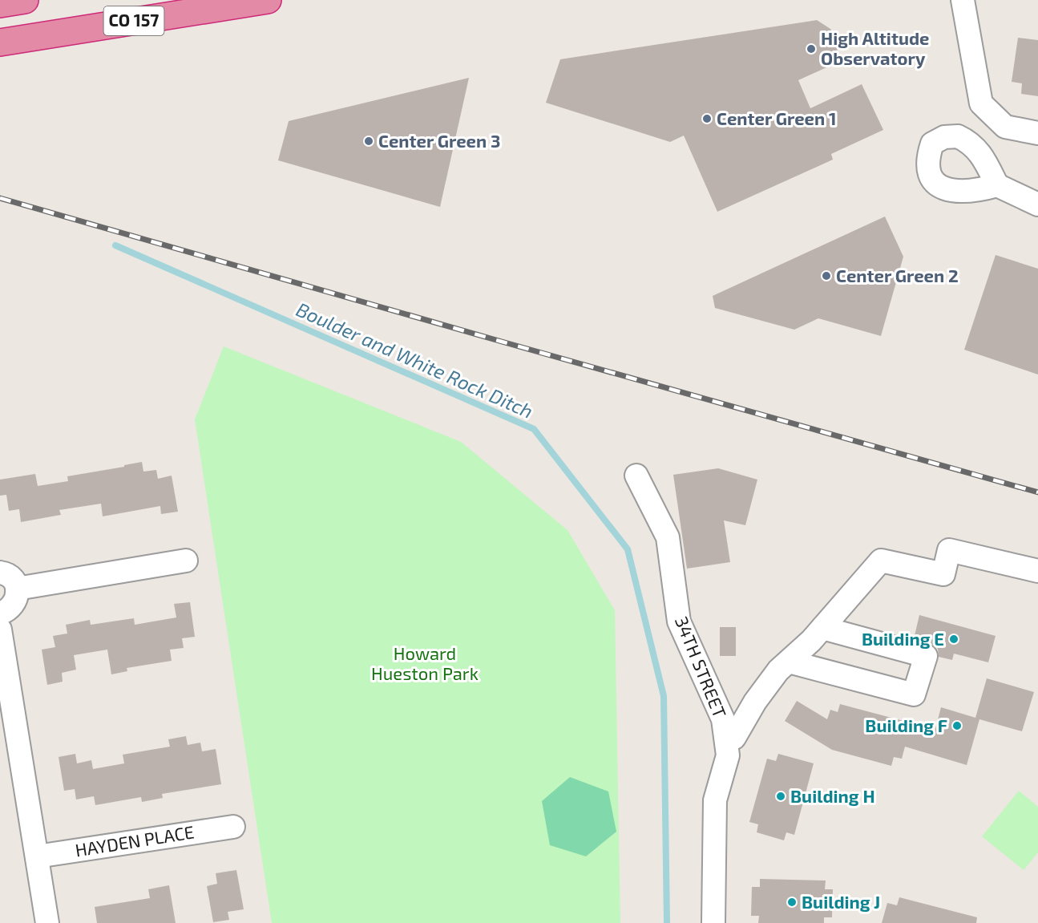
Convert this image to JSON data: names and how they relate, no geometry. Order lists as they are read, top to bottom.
{
  "streets": {
    "highway": ["CO 157"],
    "street": ["34TH STREET", "HAYDEN PLACE"]
  },
  "water": ["Boulder and White Rock Ditch"],
  "parks": ["Howard Hueston Park"],
  "places": [
    "High Altitude Observatory",
    "Center Green 1",
    "Center Green 3",
    "Center Green 2",
    "Building E",
    "Building F",
    "Building H",
    "Building J"
  ]
}
